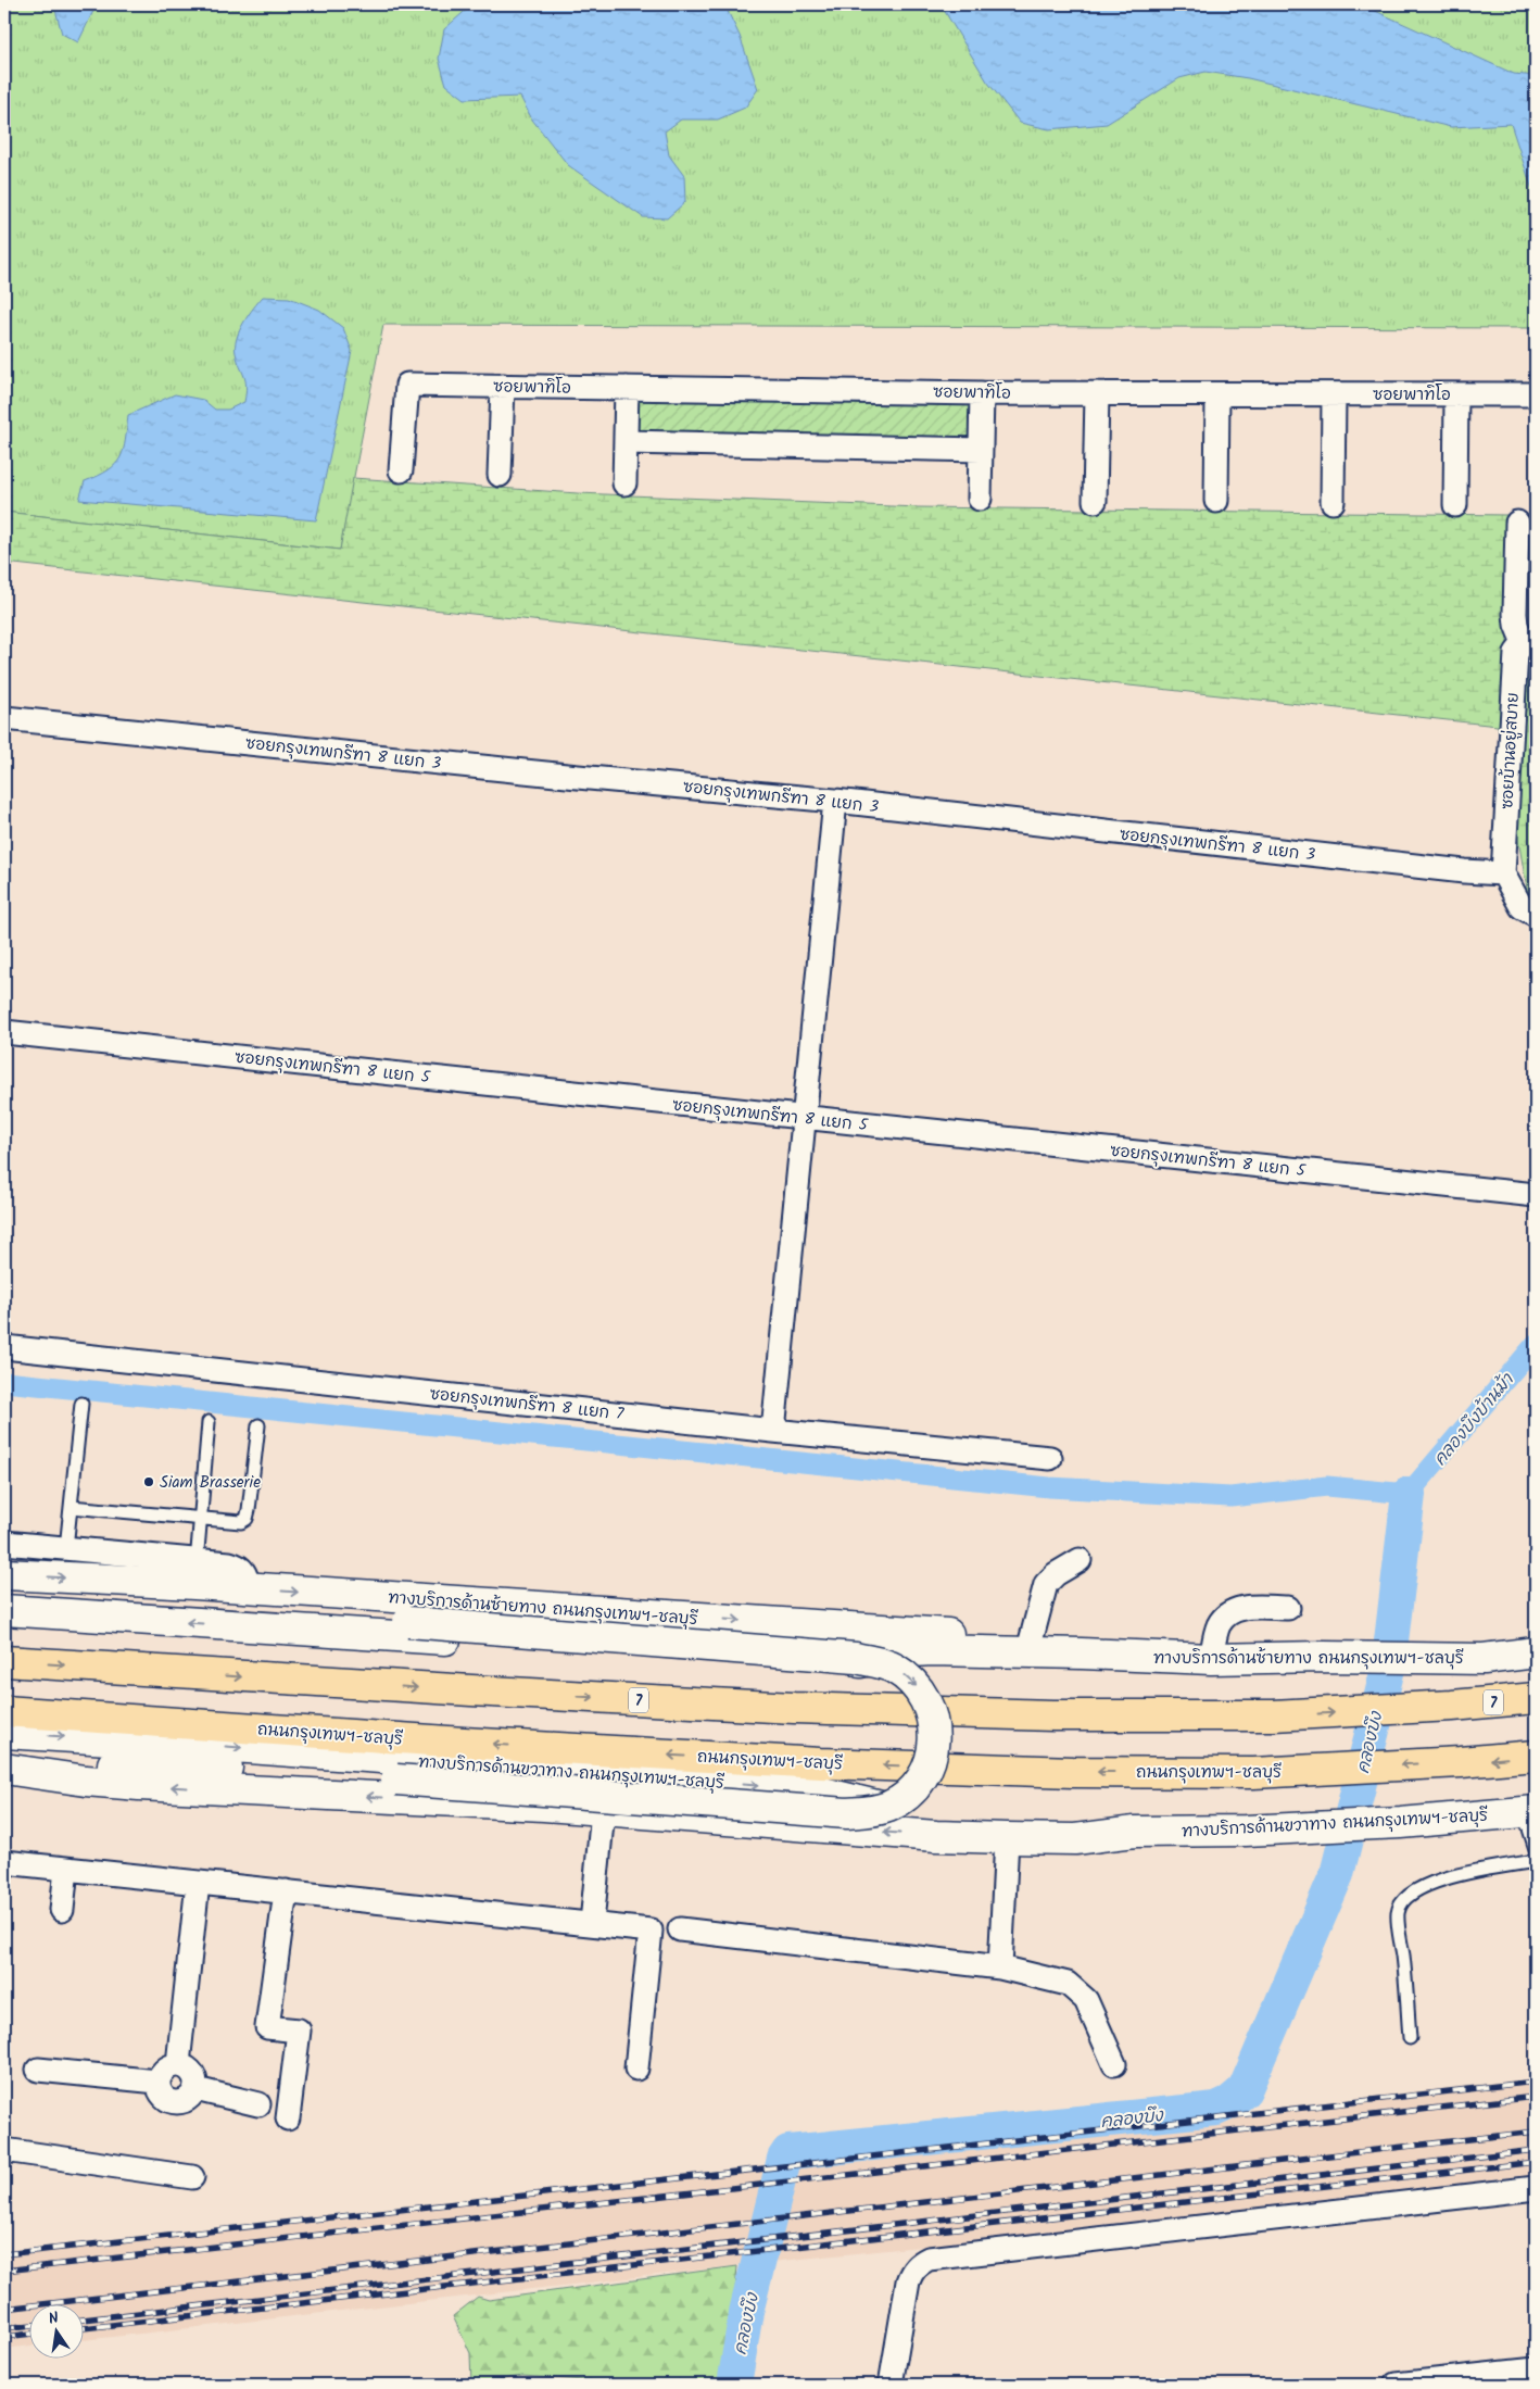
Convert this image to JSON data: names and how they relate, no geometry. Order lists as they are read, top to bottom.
{
  "streets": {
    "highway": ["7", "ถนนกรุงเทพฯ-ชลบุรี"],
    "main road": ["ทางบริการด้านซ้ายทาง ถนนกรุงเทพฯ-ชลบุรี", "ทางบริการด้านขวาทาง ถนนกรุงเทพฯ-ชลบุรี"],
    "street": [
      "ซอยพาทิโอ",
      "ซอยบ้านอยู่สบาย",
      "ซอยกรุงเทพกรีฑา 8 แยก 3",
      "ซอยกรุงเทพกรีฑา 8 แยก 5",
      "ซอยกรุงเทพกรีฑา 8 แยก 7"
    ]
  },
  "crossings": [
    ["ซอยบ้านอยู่สบาย", "ซอยกรุงเทพกรีฑา 8 แยก 3"]
  ],
  "water": ["คลองบึงบ้านม้า", "คลองบึง"],
  "places": ["Siam Brasserie"],
  "north": "top"
}
